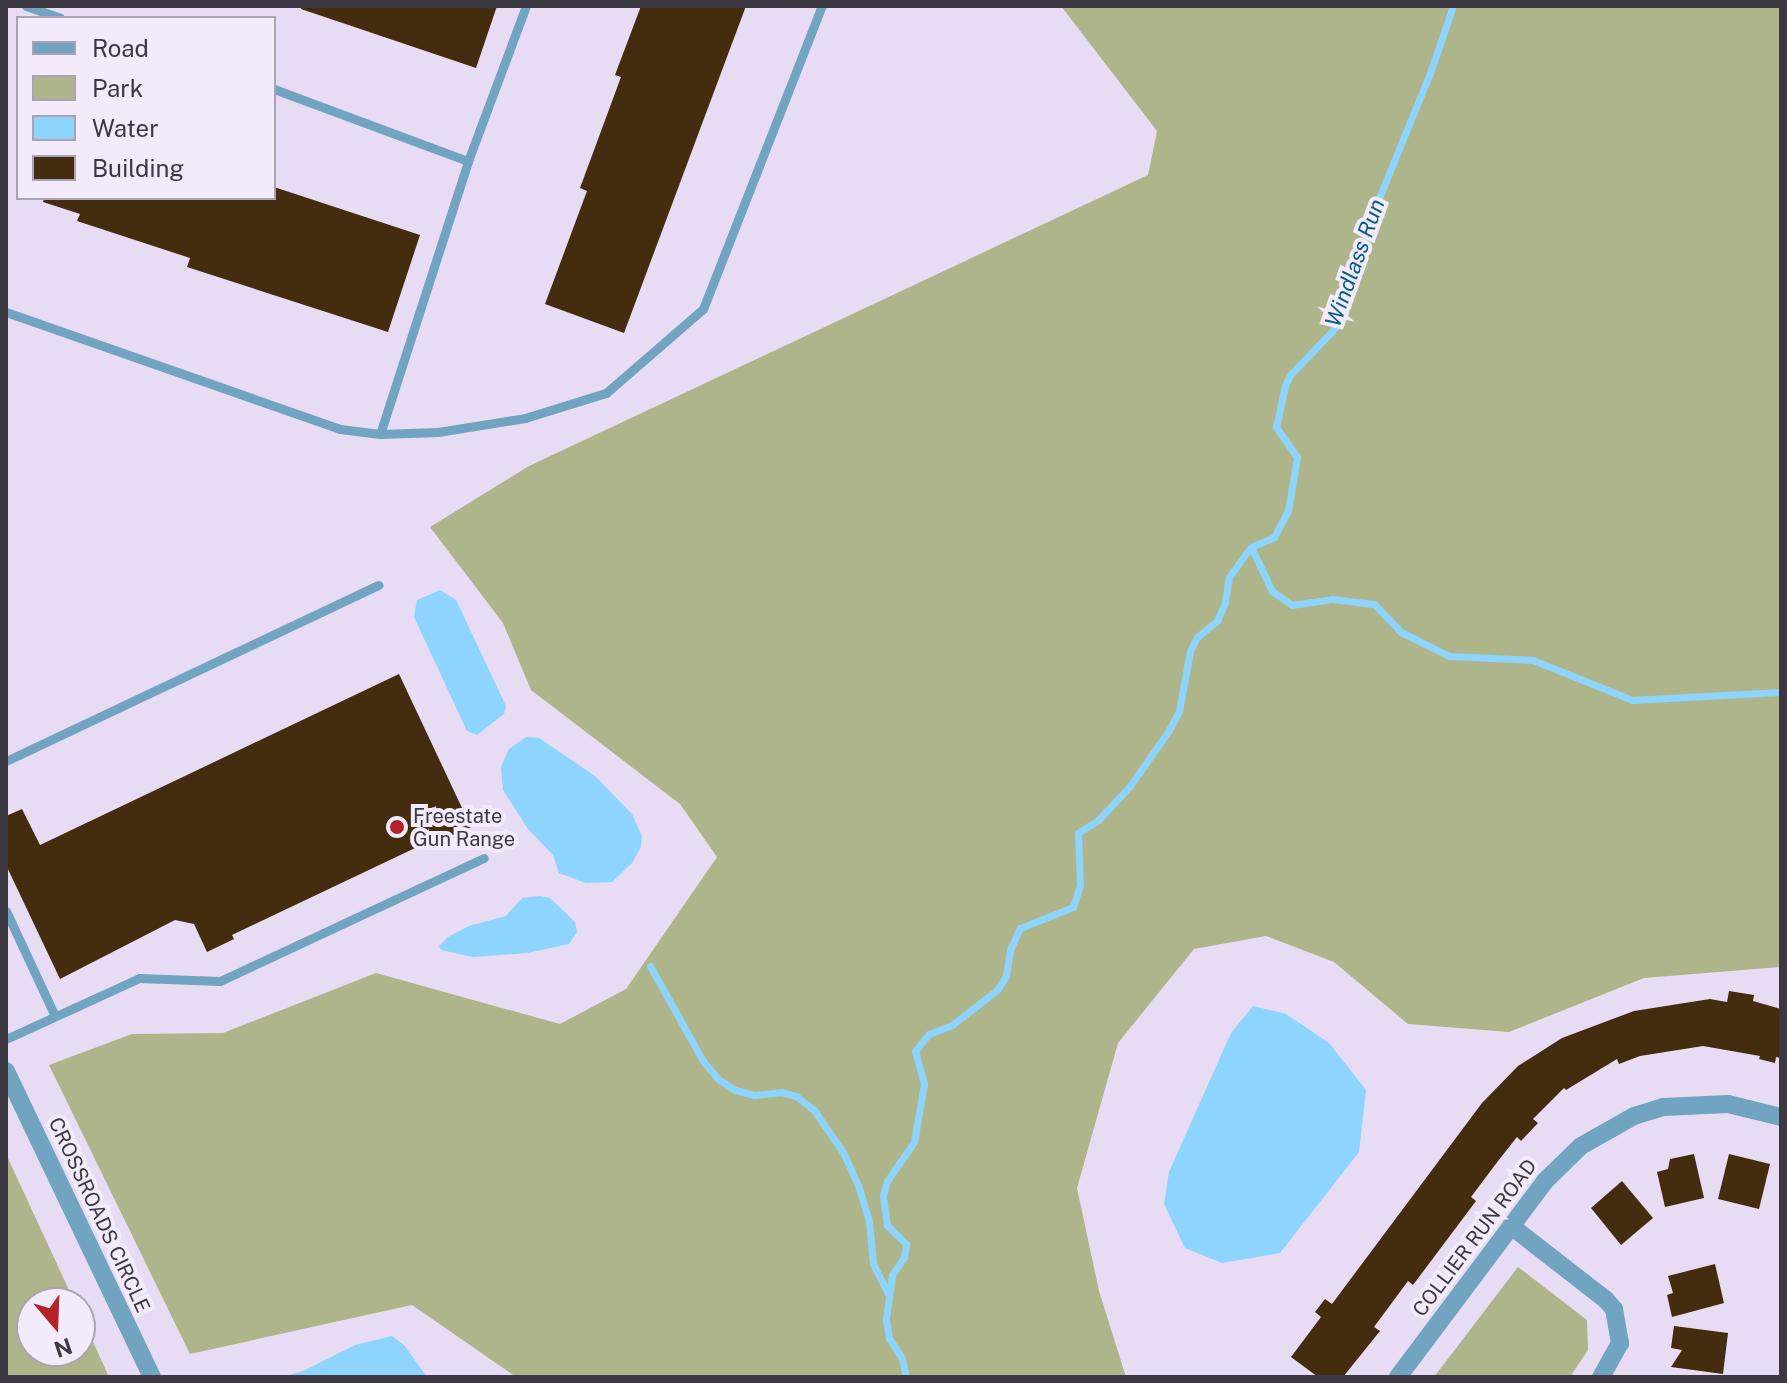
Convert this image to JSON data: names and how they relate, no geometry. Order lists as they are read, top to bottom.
{
  "streets": {
    "street": ["CROSSROADS CIRCLE", "COLLIER RUN ROAD"]
  },
  "water": ["Windlass Run"],
  "places": ["Freestate Gun Range"],
  "legend": [
    "Road",
    "Park",
    "Water",
    "Building"
  ],
  "north": "bottom"
}
